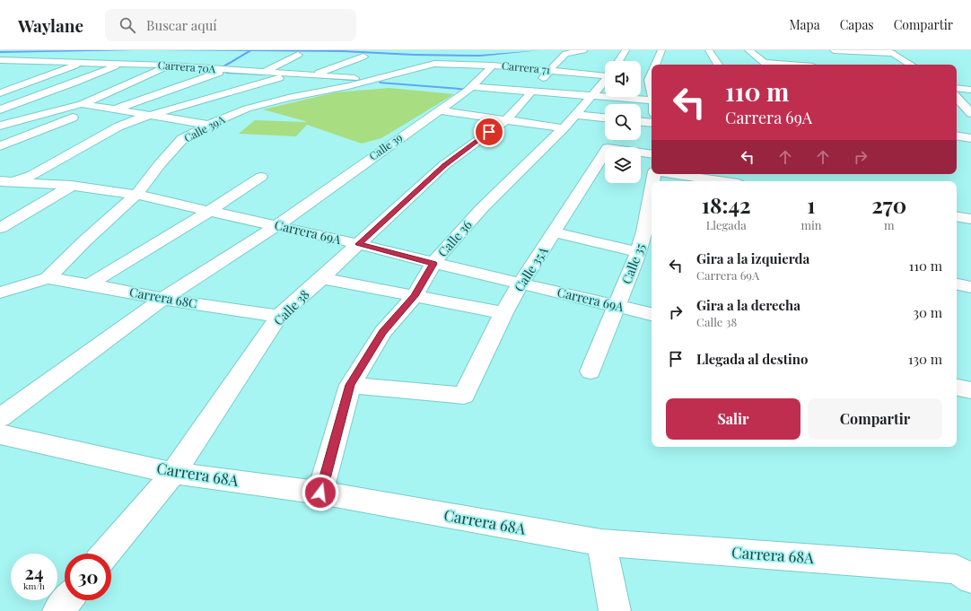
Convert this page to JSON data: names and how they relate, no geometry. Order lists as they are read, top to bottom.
{
  "streets": {
    "street": [
      "Carrera 70A",
      "Carrera 71",
      "Calle 39A",
      "Calle 39",
      "Carrera 69A",
      "Calle 36",
      "Calle 35",
      "Calle 35A",
      "Carrera 68C",
      "Calle 38",
      "Carrera 68A"
    ]
  },
  "crossings": [
    ["Carrera 70A", "Calle 39A"],
    ["Carrera 71", "Calle 39A"],
    ["Carrera 71", "Calle 39"],
    ["Carrera 71", "Calle 38"],
    ["Calle 39A", "Carrera 69A"],
    ["Calle 39A", "Carrera 68C"],
    ["Calle 39", "Carrera 69A"],
    ["Calle 39", "Carrera 68C"],
    ["Carrera 69A", "Calle 36"],
    ["Carrera 69A", "Calle 35"],
    ["Carrera 69A", "Calle 35A"],
    ["Carrera 69A", "Calle 38"],
    ["Calle 36", "Calle 35A"],
    ["Calle 36", "Carrera 68A"],
    ["Carrera 68C", "Calle 38"],
    ["Calle 38", "Carrera 68A"]
  ],
  "page": {
    "header": "Waylane",
    "search": "Buscar aquí",
    "nav": ["Mapa", "Capas", "Compartir"],
    "turn": ["110 m", "Carrera 69A"],
    "eta": [
      "18:42",
      "Llegada",
      "1",
      "min",
      "270",
      "m"
    ],
    "list": [
      {
        "name": "Gira a la izquierda",
        "note": "Carrera 69A",
        "value": "110 m"
      },
      {
        "name": "Gira a la derecha",
        "note": "Calle 38",
        "value": "30 m"
      },
      {
        "name": "Llegada al destino",
        "value": "130 m"
      }
    ],
    "buttons": ["Salir", "Compartir"],
    "speed": "24 km/h",
    "limit": "30"
  }
}
